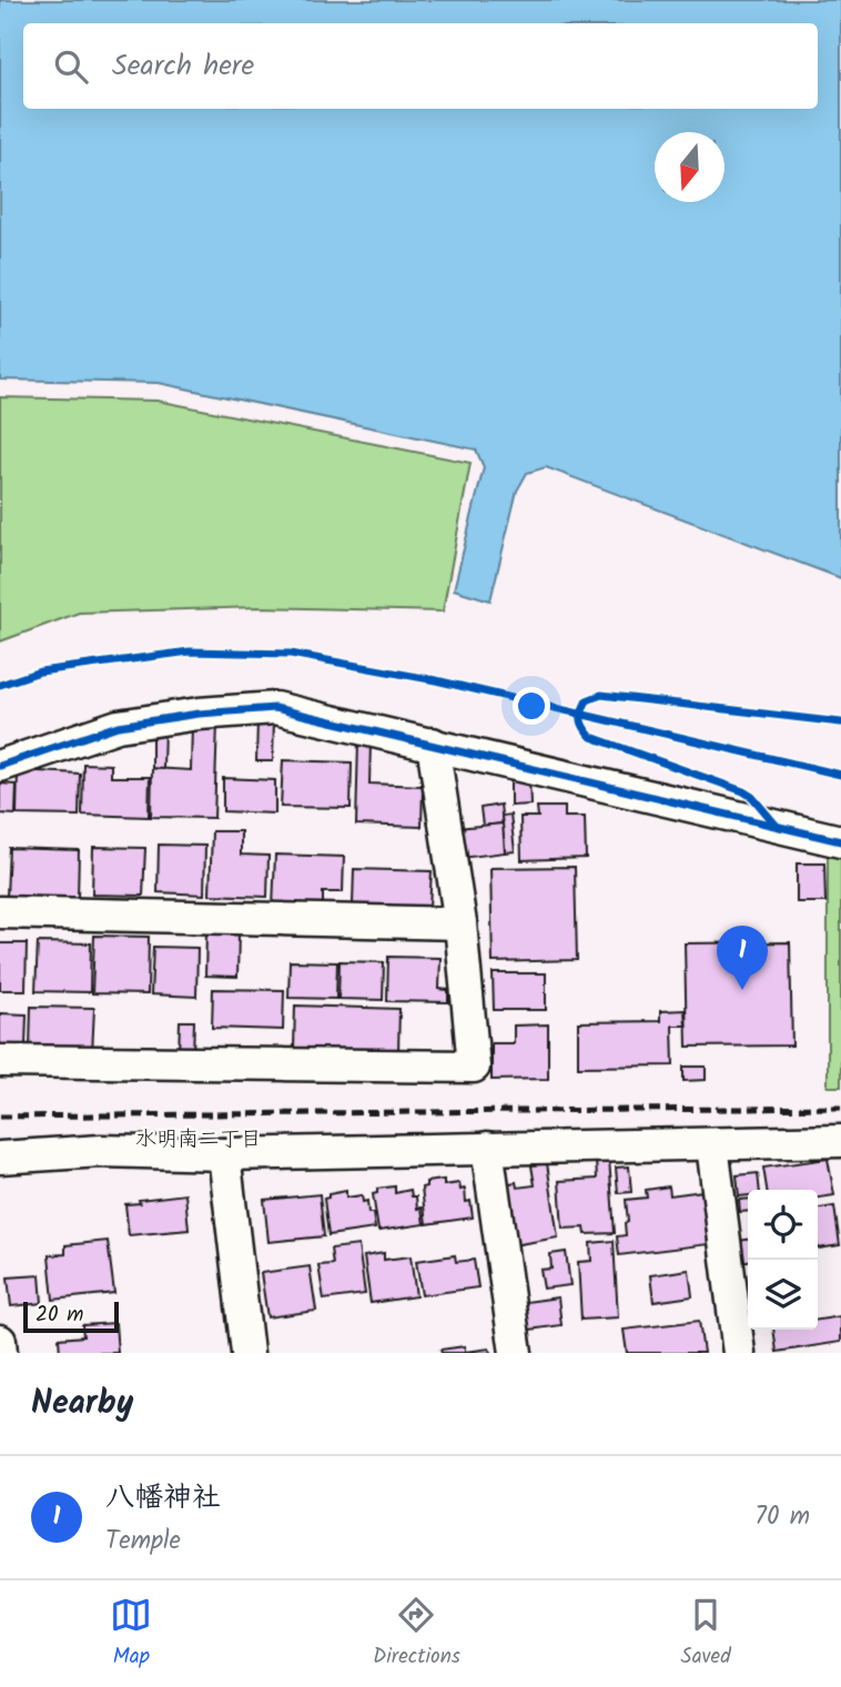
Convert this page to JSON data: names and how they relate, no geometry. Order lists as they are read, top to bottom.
{
  "districts": ["水明南二丁目"],
  "scale_bar": "20 m",
  "north": "bottom",
  "page": {
    "search": "Search here",
    "pins": "1",
    "scale": "20 m",
    "heading": "Nearby",
    "list": [
      {
        "mark": "1",
        "name": "八幡神社",
        "note": "Temple",
        "value": "70 m"
      }
    ],
    "nav": ["Map", "Directions", "Saved"]
  }
}
